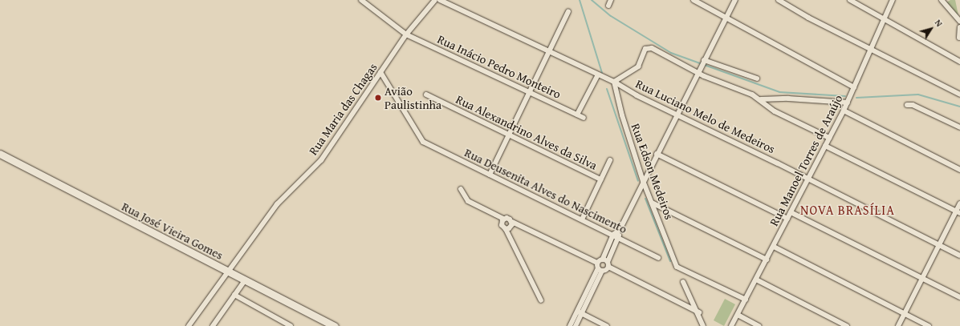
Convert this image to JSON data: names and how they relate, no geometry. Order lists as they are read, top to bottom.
{
  "streets": {
    "main road": ["Rua José Vieira Gomes"],
    "street": [
      "Rua Inácio Pedro Monteiro",
      "Rua Maria das Chagas",
      "Rua Luciano Melo de Medeiros",
      "Rua Alexandrino Alves da Silva",
      "Rua Manoel Torres de Araújo",
      "Rua Edson Medeiros",
      "Rua Deusenita Alves do Nascimento"
    ]
  },
  "crossings": [
    ["Rua Inácio Pedro Monteiro", "Rua Maria das Chagas"],
    ["Rua Maria das Chagas", "Rua Deusenita Alves do Nascimento"],
    ["Rua Maria das Chagas", "Rua José Vieira Gomes"],
    ["Rua Luciano Melo de Medeiros", "Rua Manoel Torres de Araújo"],
    ["Rua Luciano Melo de Medeiros", "Rua Edson Medeiros"],
    ["Rua Manoel Torres de Araújo", "Rua Edson Medeiros"]
  ],
  "districts": ["NOVA BRASÍLIA"],
  "places": ["Avião Paulistinha"],
  "north": "top right"
}
